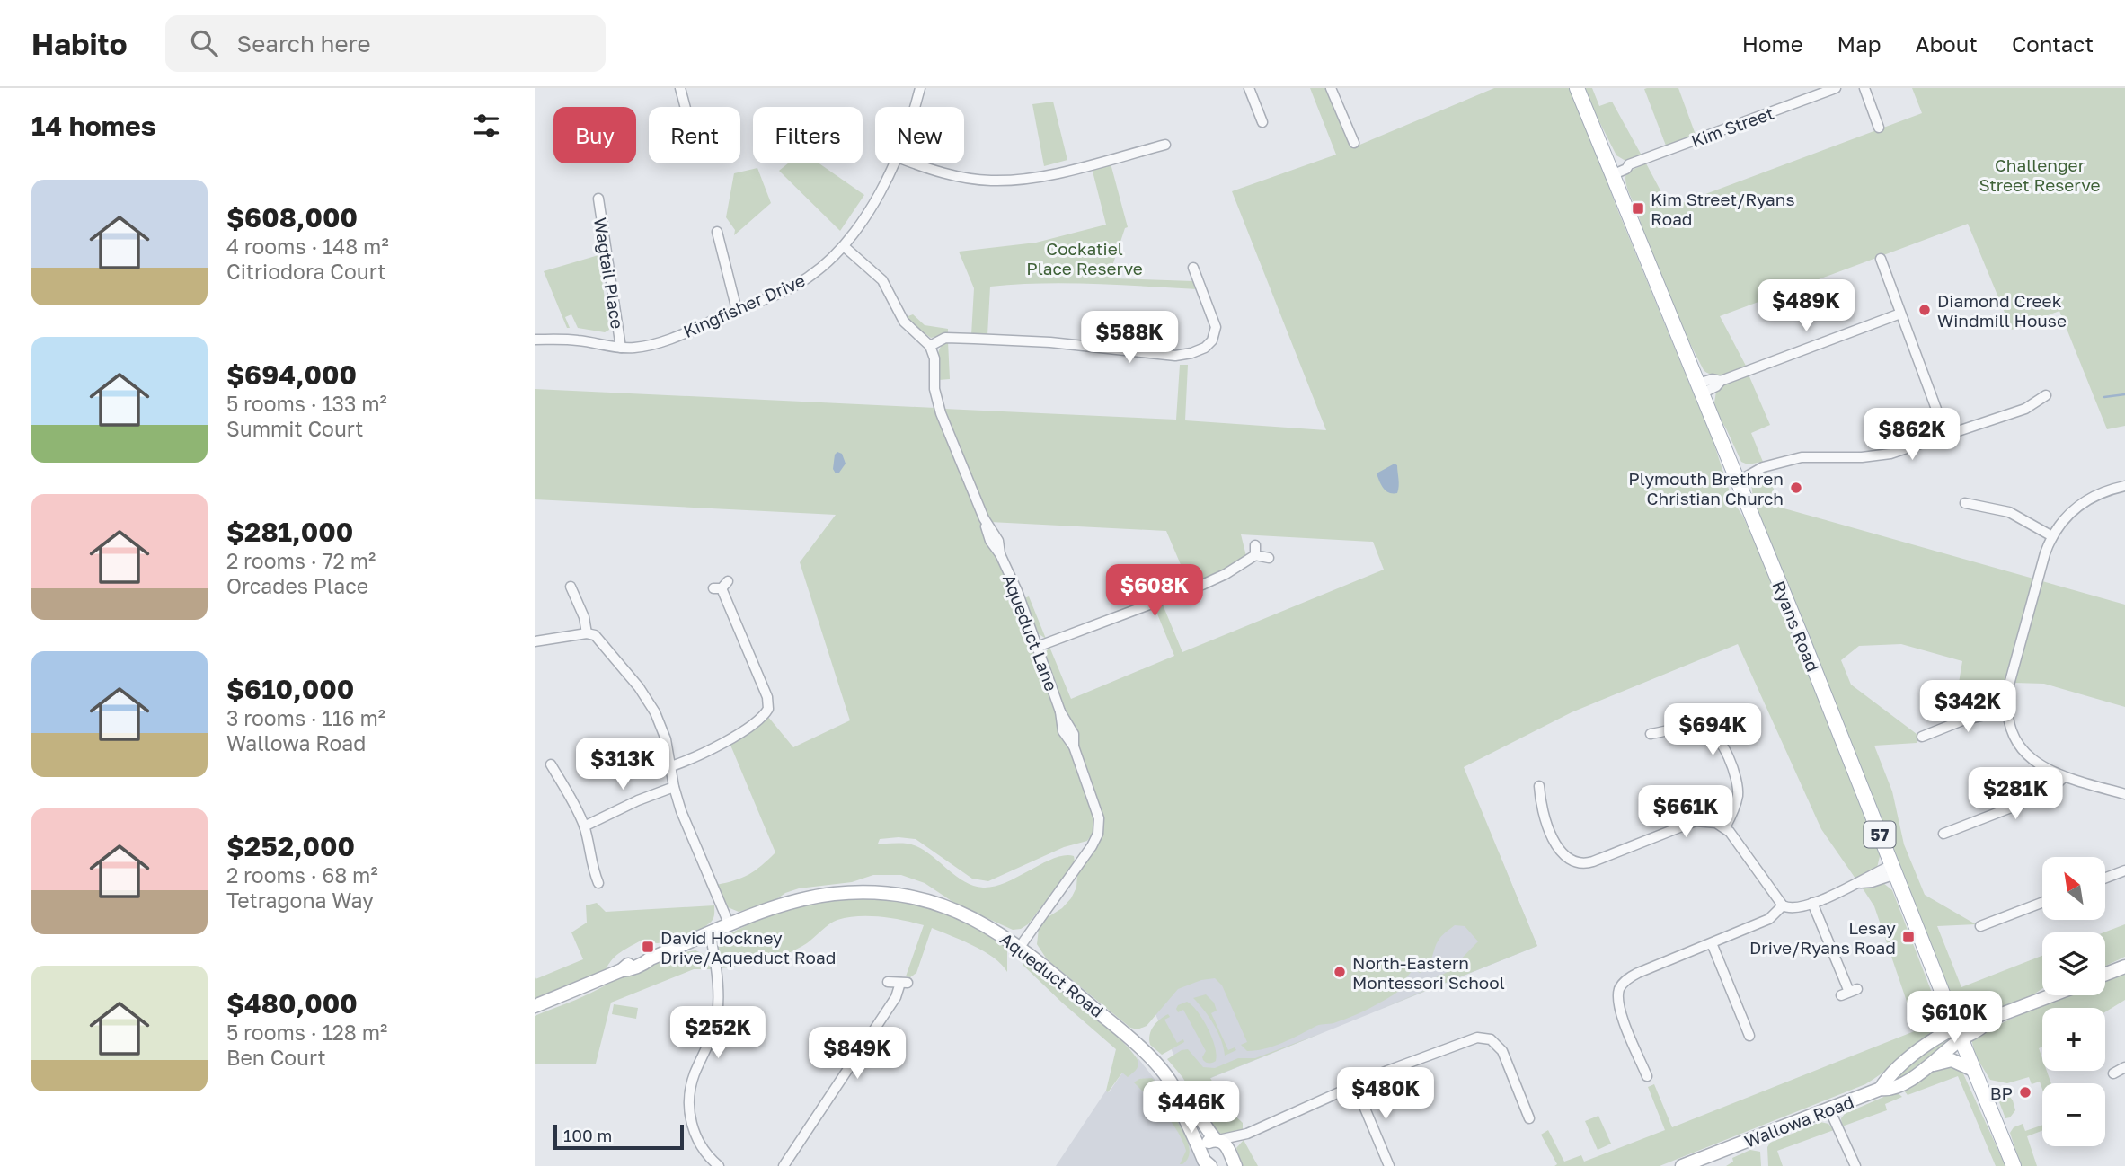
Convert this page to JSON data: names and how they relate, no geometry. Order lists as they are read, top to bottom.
{
  "streets": {
    "main road": [
      "Ryans Road",
      "57",
      "Aqueduct Road",
      "Wallowa Road"
    ],
    "street": [
      "Kim Street",
      "Wagtail Place",
      "Kingfisher Drive",
      "Aqueduct Lane"
    ]
  },
  "crossings": [
    ["Kim Street", "Ryans Road"],
    ["Wagtail Place", "Kingfisher Drive"],
    ["Ryans Road", "Wallowa Road"],
    ["Aqueduct Lane", "Aqueduct Road"]
  ],
  "parks": ["Challenger Street Reserve", "Cockatiel Place Reserve"],
  "places": {
    "transit": ["Kim Street/Ryans Road", "Lesay Drive/Ryans Road", "David Hockney Drive/Aqueduct Road"],
    "other": [
      "Diamond Creek Windmill House",
      "Plymouth Brethren Christian Church",
      "North-Eastern Montessori School",
      "BP"
    ]
  },
  "scale_bar": "100 m",
  "north": "top left",
  "page": {
    "header": "Habito",
    "search": "Search here",
    "nav": [
      "Home",
      "Map",
      "About",
      "Contact"
    ],
    "heading": "14 homes",
    "chip": [
      "Buy",
      "Rent",
      "Filters",
      "New"
    ],
    "list": [
      {
        "name": "$608,000",
        "note": "4 rooms · 148 m² · Citriodora Court"
      },
      {
        "name": "$694,000",
        "note": "5 rooms · 133 m² · Summit Court"
      },
      {
        "name": "$281,000",
        "note": "2 rooms · 72 m² · Orcades Place"
      },
      {
        "name": "$610,000",
        "note": "3 rooms · 116 m² · Wallowa Road"
      },
      {
        "name": "$252,000",
        "note": "2 rooms · 68 m² · Tetragona Way"
      },
      {
        "name": "$480,000",
        "note": "5 rooms · 128 m² · Ben Court"
      }
    ],
    "price": [
      "$489K",
      "$588K",
      "$862K",
      "$608K",
      "$342K",
      "$694K",
      "$313K",
      "$281K",
      "$661K",
      "$610K",
      "$252K",
      "$849K",
      "$480K",
      "$446K"
    ],
    "map_buttons": ["+", "−"],
    "scale": "100 m"
  }
}
